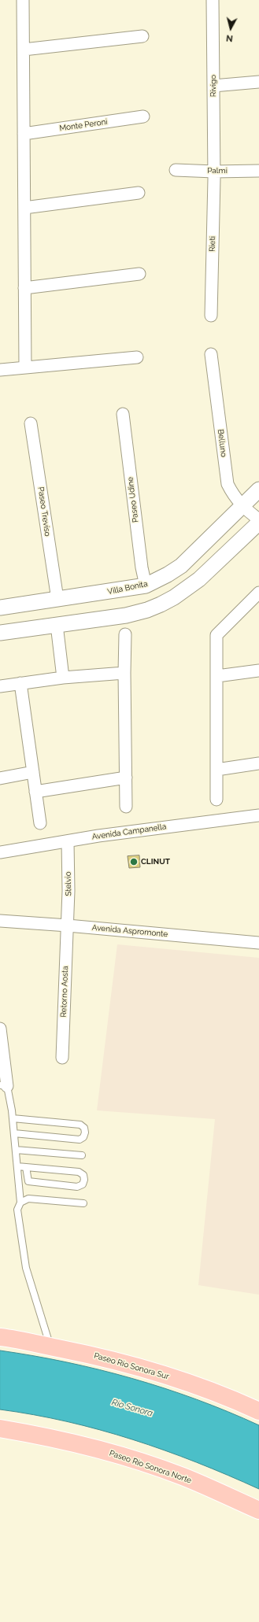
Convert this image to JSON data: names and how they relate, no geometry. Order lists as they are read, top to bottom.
{
  "streets": {
    "main road": ["Paseo Río Sonora Sur", "Paseo Río Sonora Norte"],
    "street": [
      "Rivigo",
      "Monte Peroni",
      "Palmi",
      "Rieti",
      "Belluno",
      "Paseo Udine",
      "Paseo Treviso",
      "Villa Bonita",
      "Avenida Campanella",
      "Stelvio",
      "Avenida Aspromonte",
      "Retorno Aosta"
    ]
  },
  "crossings": [
    ["Rivigo", "Palmi"],
    ["Rivigo", "Rieti"],
    ["Palmi", "Rieti"],
    ["Belluno", "Villa Bonita"],
    ["Paseo Udine", "Villa Bonita"],
    ["Paseo Treviso", "Villa Bonita"],
    ["Avenida Campanella", "Stelvio"],
    ["Stelvio", "Avenida Aspromonte"],
    ["Stelvio", "Retorno Aosta"],
    ["Avenida Aspromonte", "Retorno Aosta"]
  ],
  "water": ["Rio Sonora"],
  "places": ["CLINUT"],
  "north": "bottom"
}
